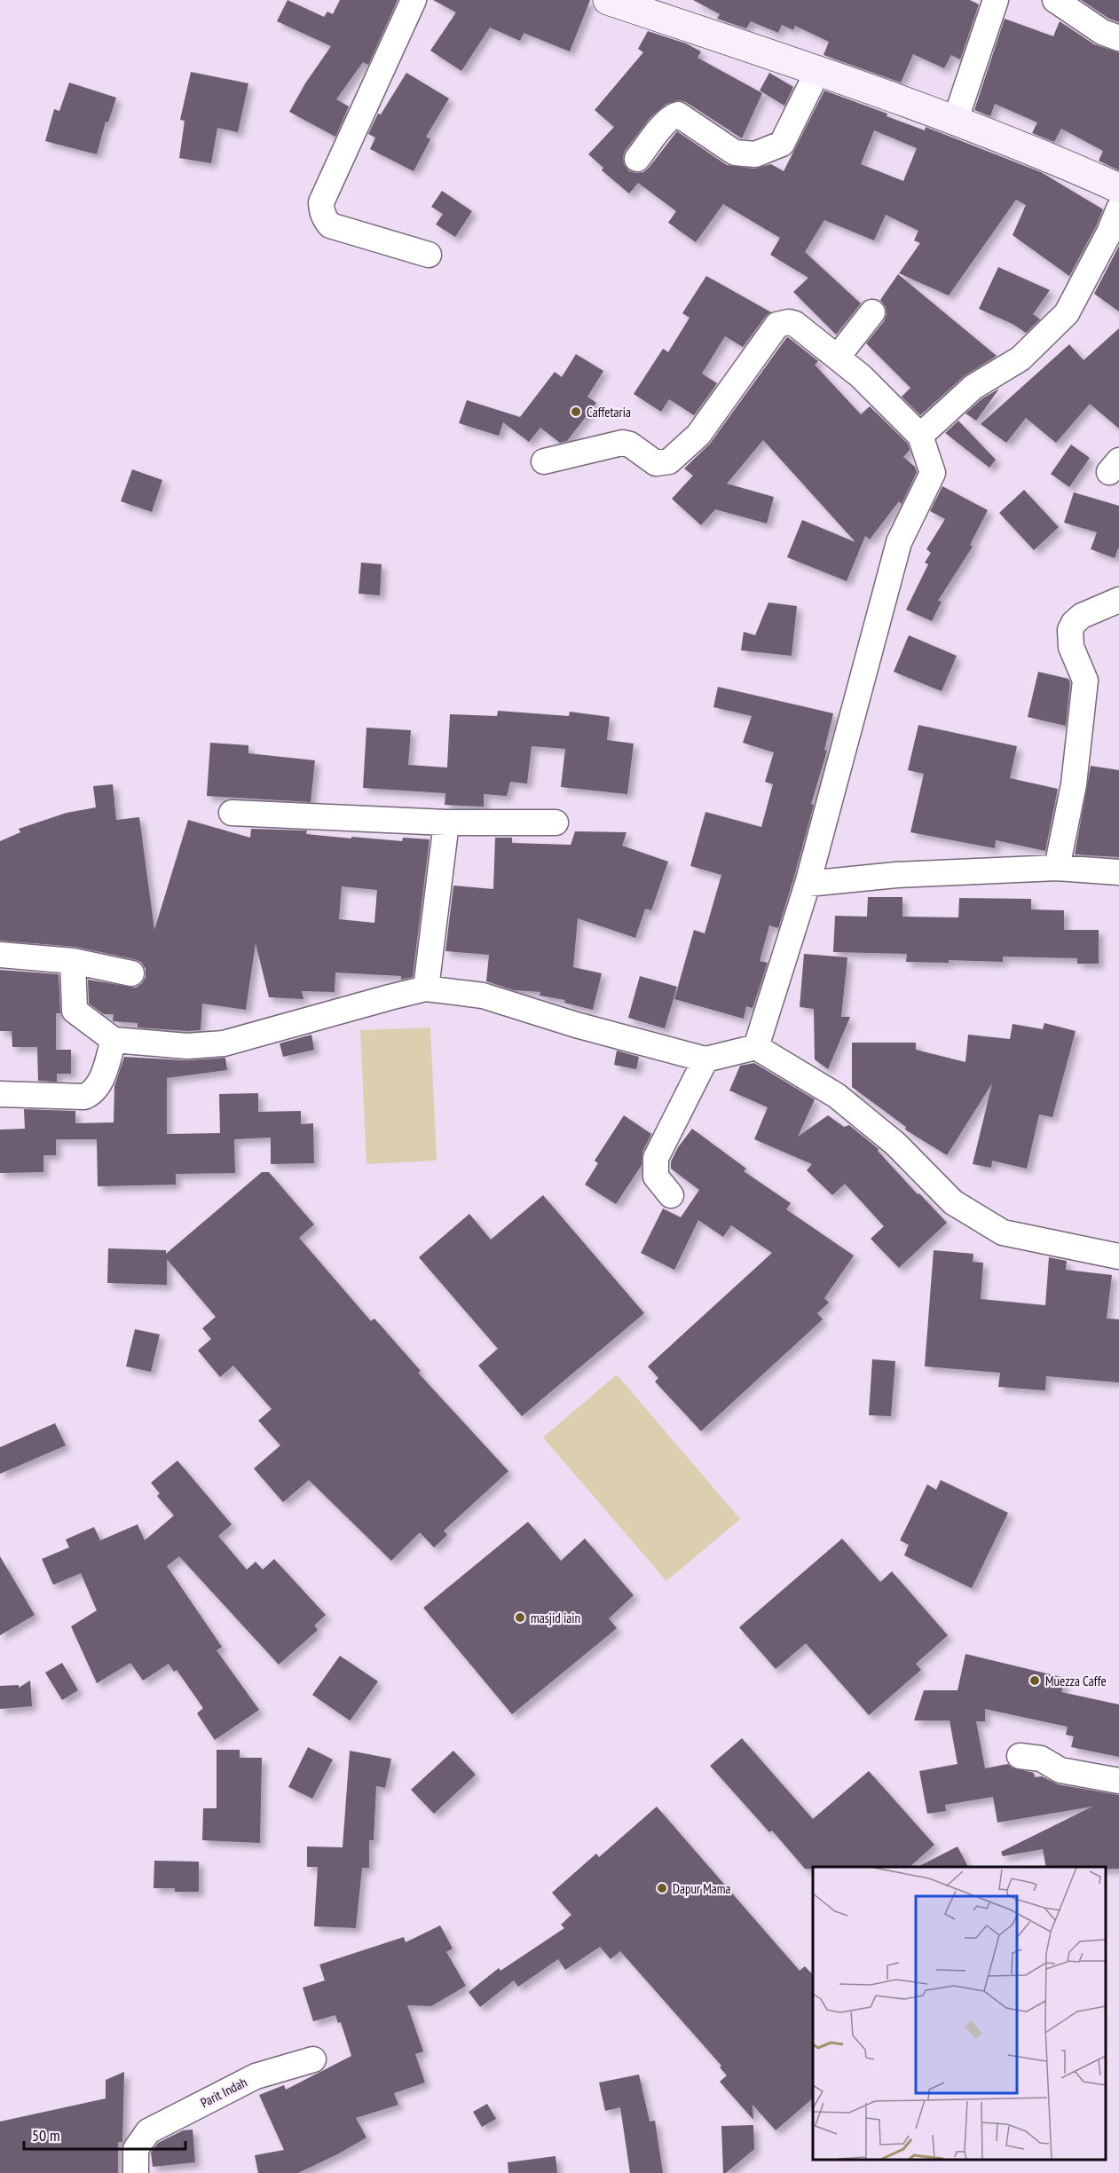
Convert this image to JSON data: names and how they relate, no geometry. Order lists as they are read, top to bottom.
{
  "streets": {
    "street": ["Parit Indah"]
  },
  "places": [
    "Caffetaria",
    "masjid iain",
    "Muezza Caffe",
    "Dapur Mama"
  ],
  "scale_bar": "50 m"
}
